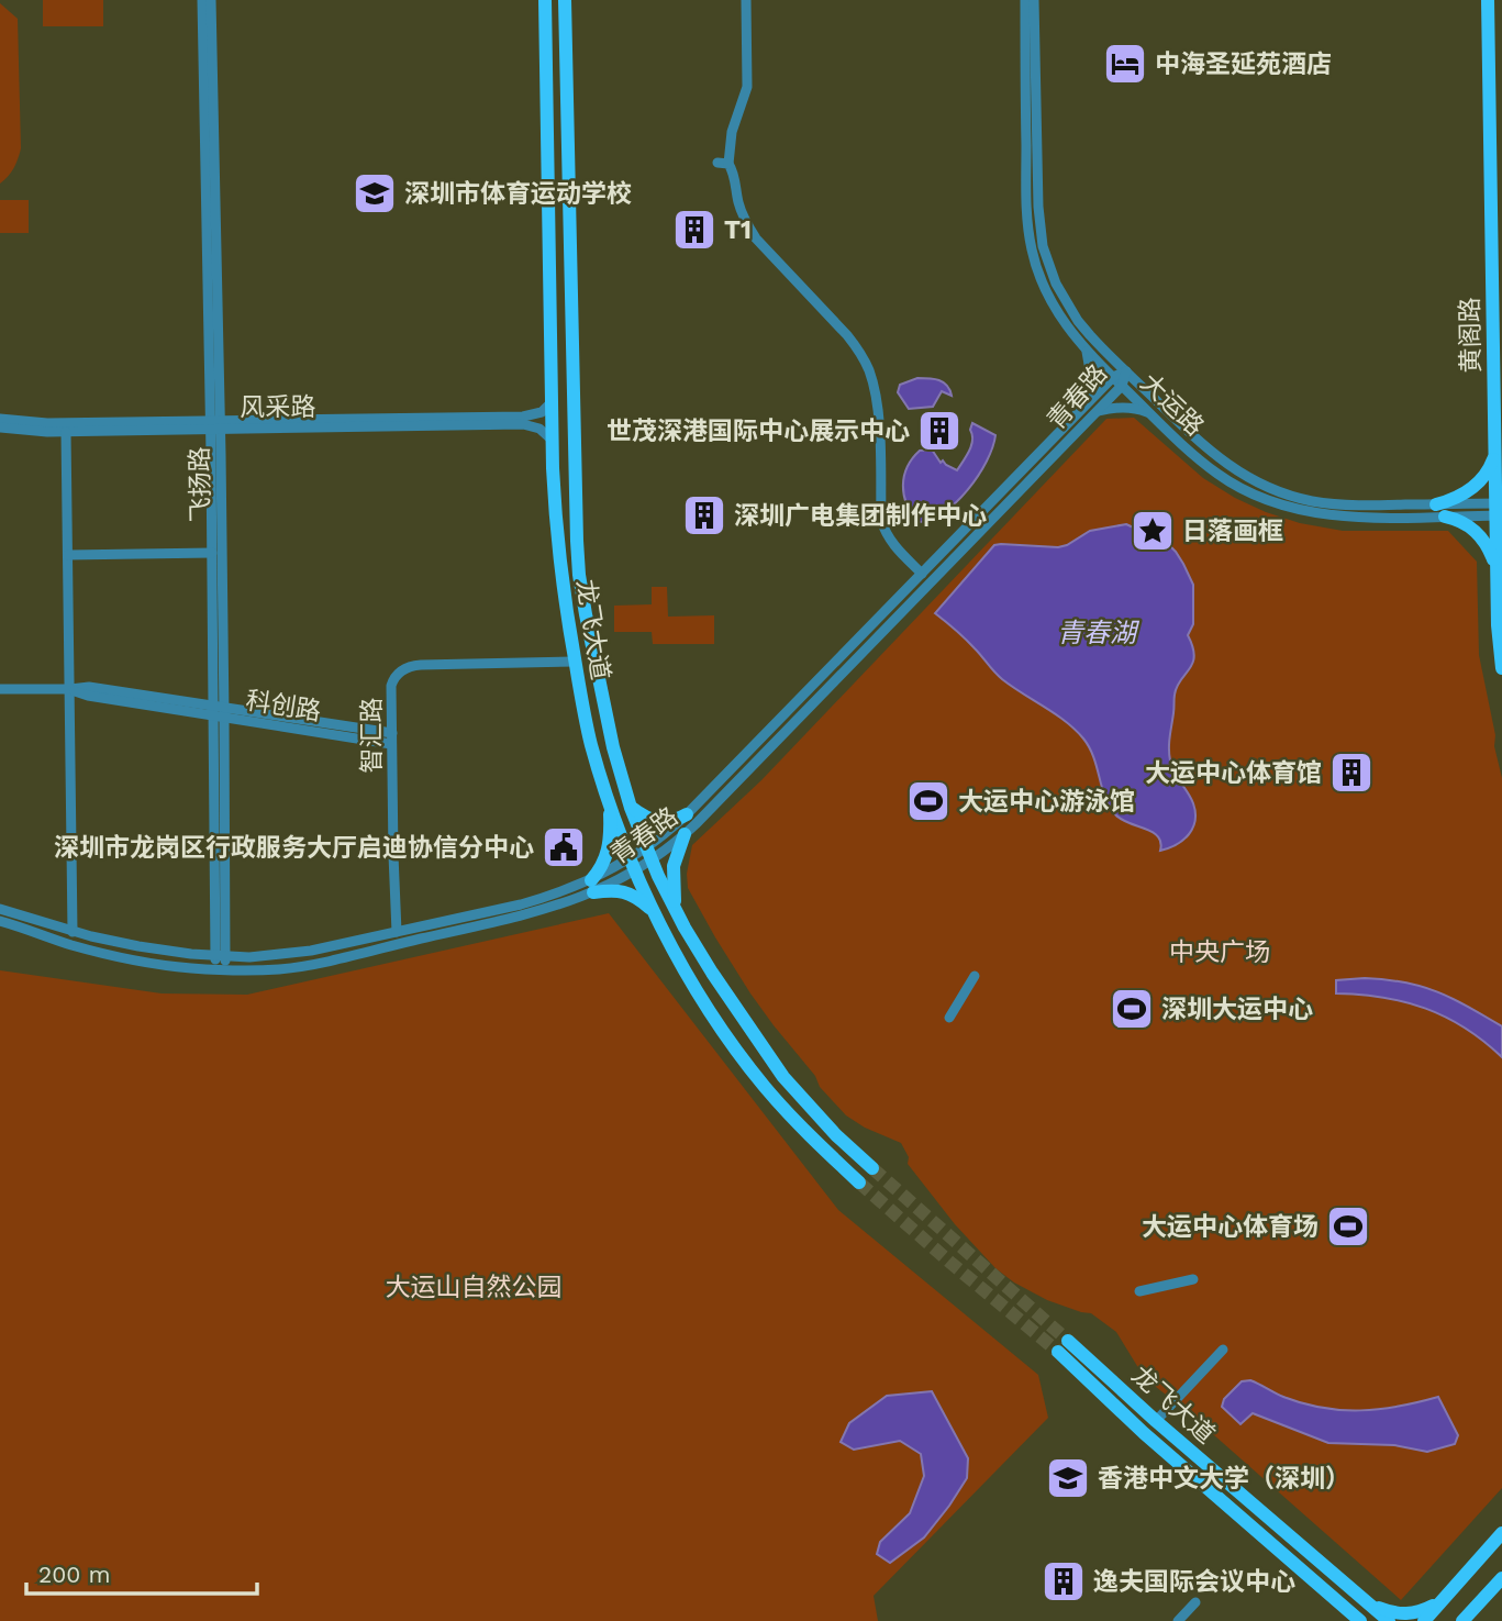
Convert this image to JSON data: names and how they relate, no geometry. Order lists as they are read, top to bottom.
{
  "streets": {
    "main road": ["黄阁路", "龙飞大道"],
    "street": [
      "青春路",
      "大运路",
      "风采路",
      "飞扬路",
      "科创路",
      "智汇路"
    ]
  },
  "crossings": [
    ["黄阁路", "大运路"],
    ["青春路", "大运路"],
    ["青春路", "飞扬路"],
    ["青春路", "龙飞大道"],
    ["青春路", "智汇路"],
    ["风采路", "飞扬路"],
    ["风采路", "龙飞大道"],
    ["飞扬路", "科创路"],
    ["龙飞大道", "智汇路"],
    ["科创路", "智汇路"]
  ],
  "water": ["青春湖"],
  "parks": ["中央广场", "大运山自然公园"],
  "places": {
    "hotel": ["中海圣延苑酒店"],
    "school or university": ["深圳市体育运动学校", "香港中文大学（深圳）"],
    "building": [
      "T1",
      "世茂深港国际中心展示中心",
      "深圳广电集团制作中心",
      "大运中心体育馆",
      "逸夫国际会议中心"
    ],
    "place": ["日落画框"],
    "sports": ["大运中心游泳馆", "深圳大运中心", "大运中心体育场"],
    "public building": ["深圳市龙岗区行政服务大厅启迪协信分中心"]
  },
  "scale_bar": "200 m"
}
